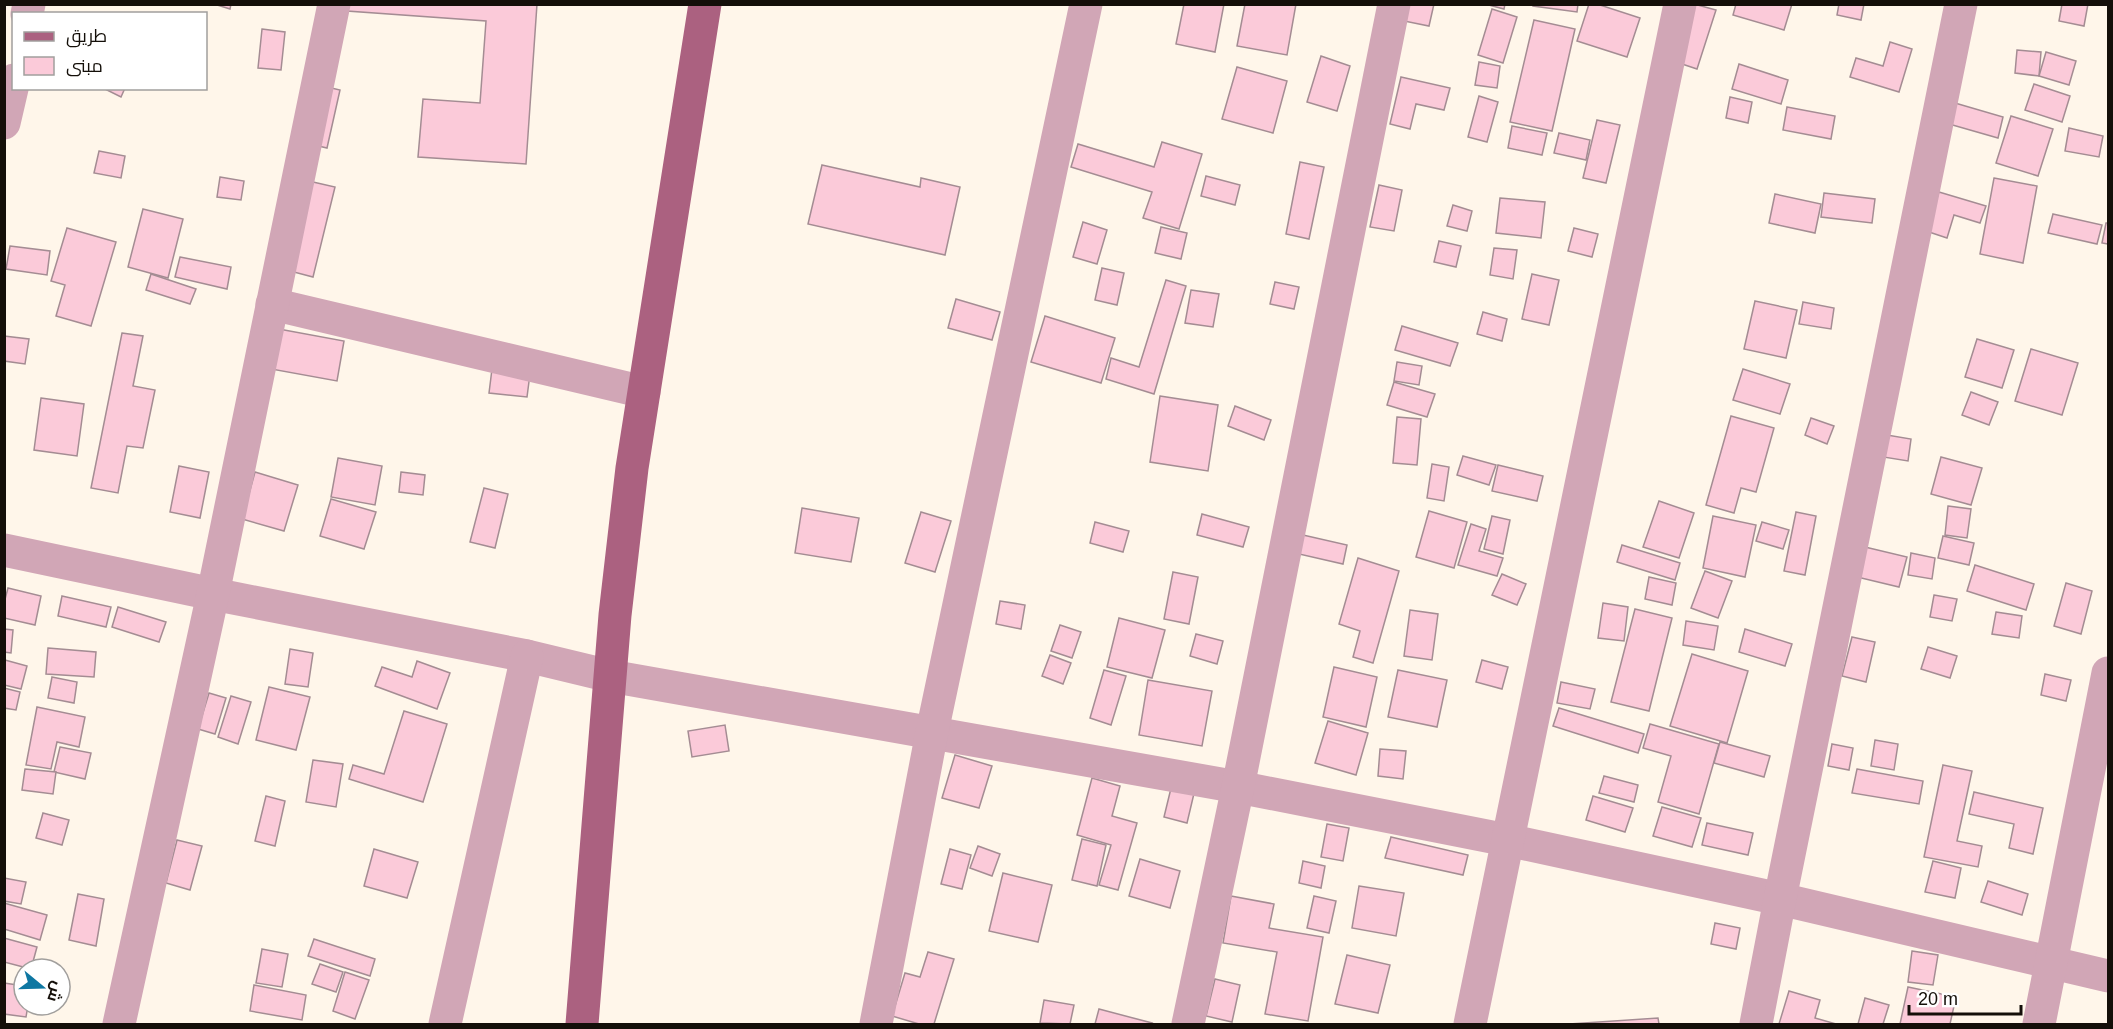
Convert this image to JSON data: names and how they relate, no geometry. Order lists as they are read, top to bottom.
{
  "legend": ["طريق", "مبنى"],
  "scale_bar": "20 m",
  "north": "right"
}
